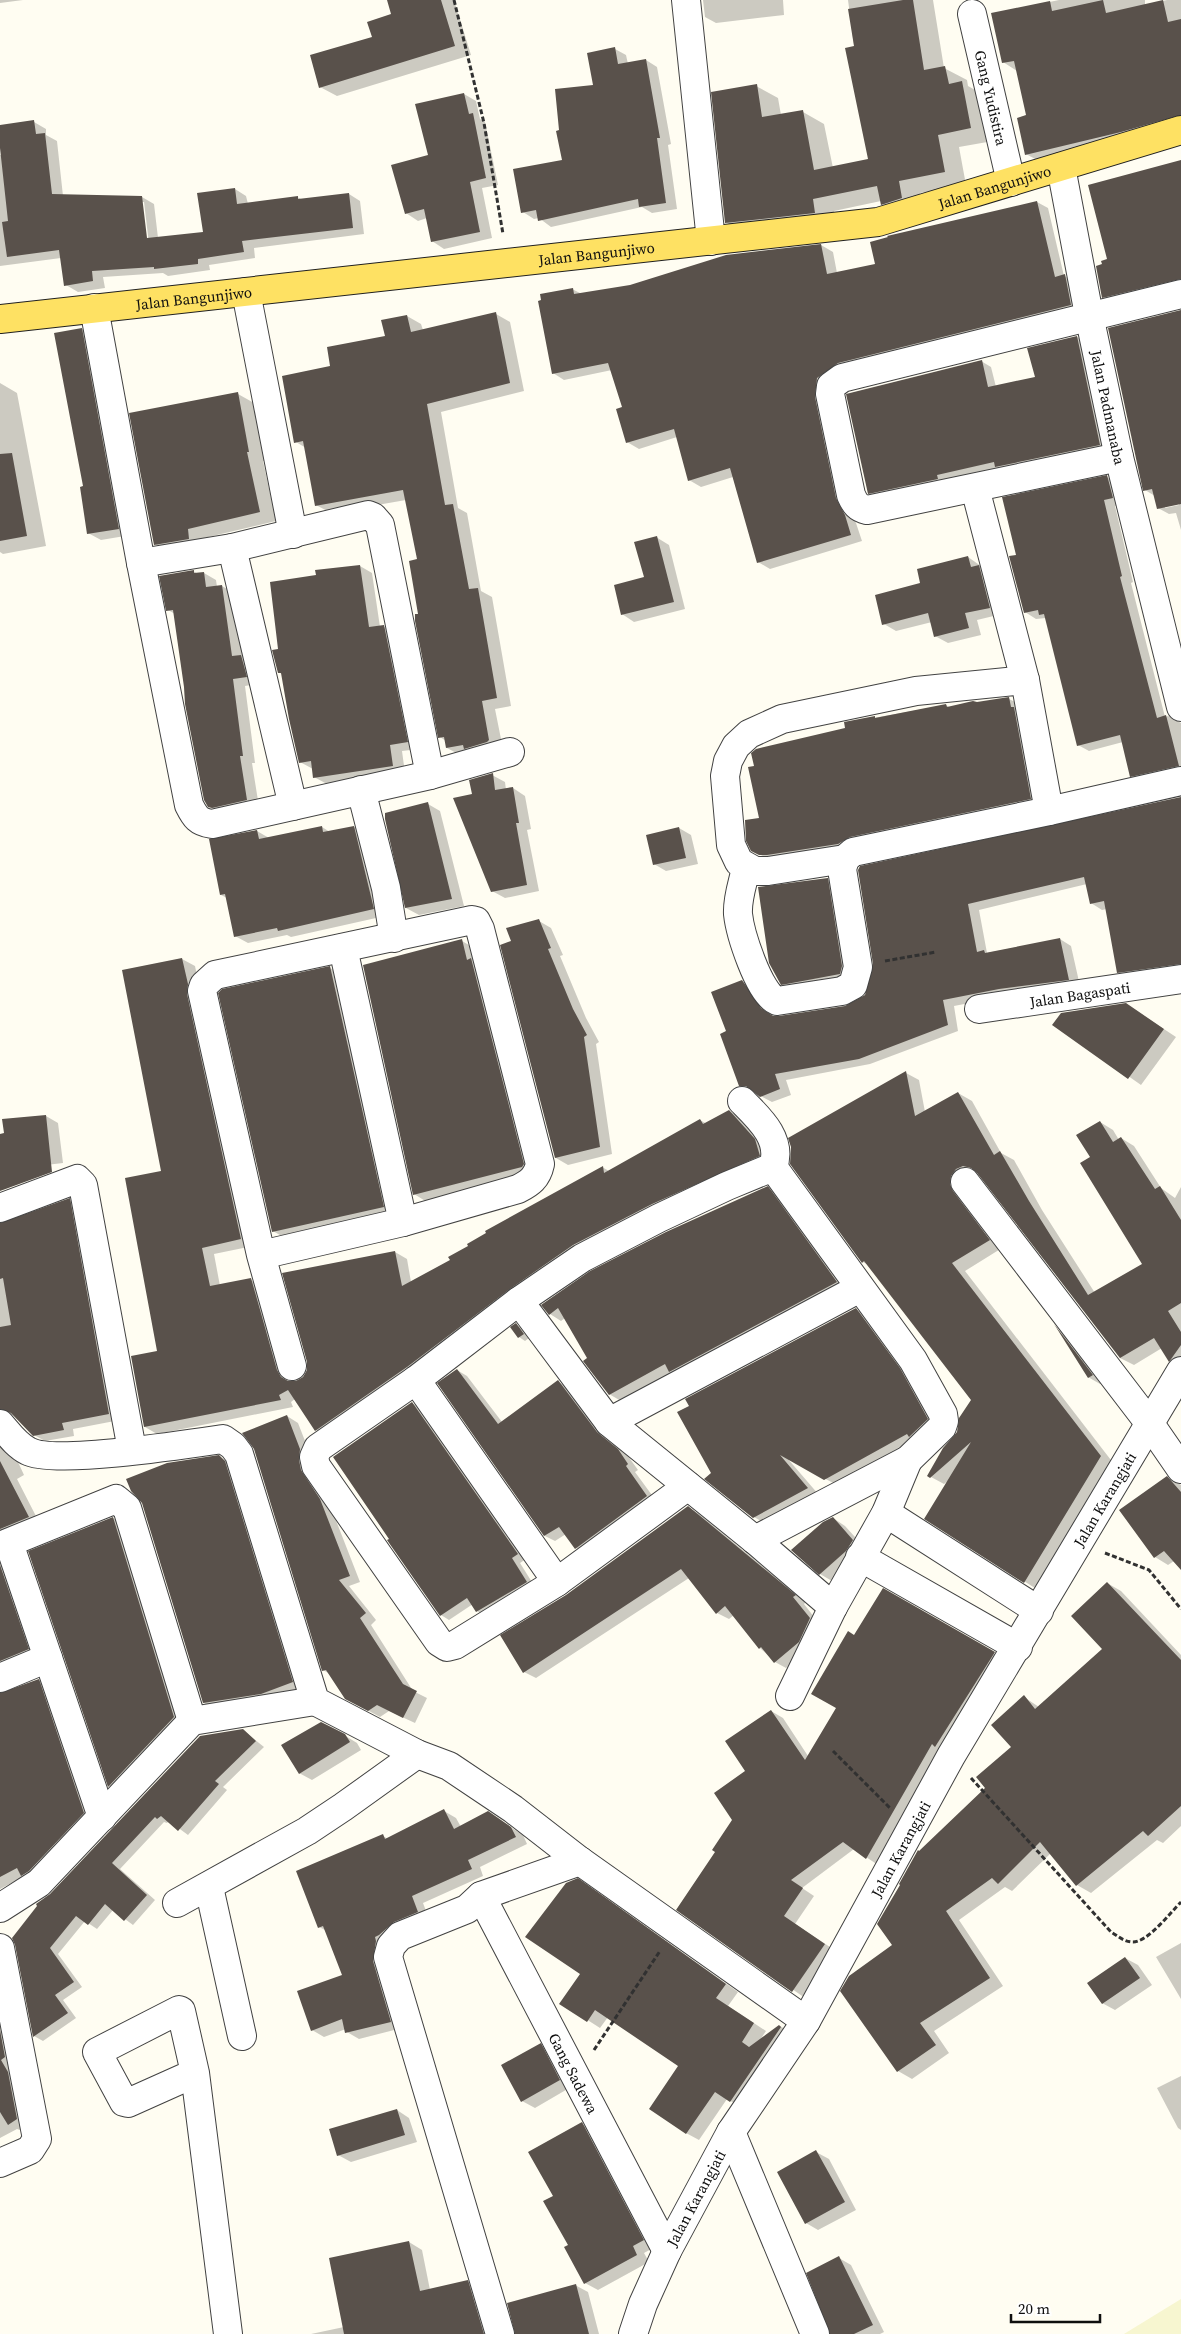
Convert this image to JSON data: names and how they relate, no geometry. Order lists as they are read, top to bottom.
{
  "streets": {
    "main road": ["Jalan Bangunjiwo"],
    "street": [
      "Gang Yudistira",
      "Jalan Padmanaba",
      "Jalan Bagaspati",
      "Jalan Karangjati",
      "Gang Sadewa"
    ]
  },
  "crossings": [
    ["Gang Yudistira", "Jalan Bangunjiwo"],
    ["Jalan Bangunjiwo", "Jalan Padmanaba"],
    ["Jalan Karangjati", "Gang Sadewa"]
  ],
  "scale_bar": "20 m"
}
